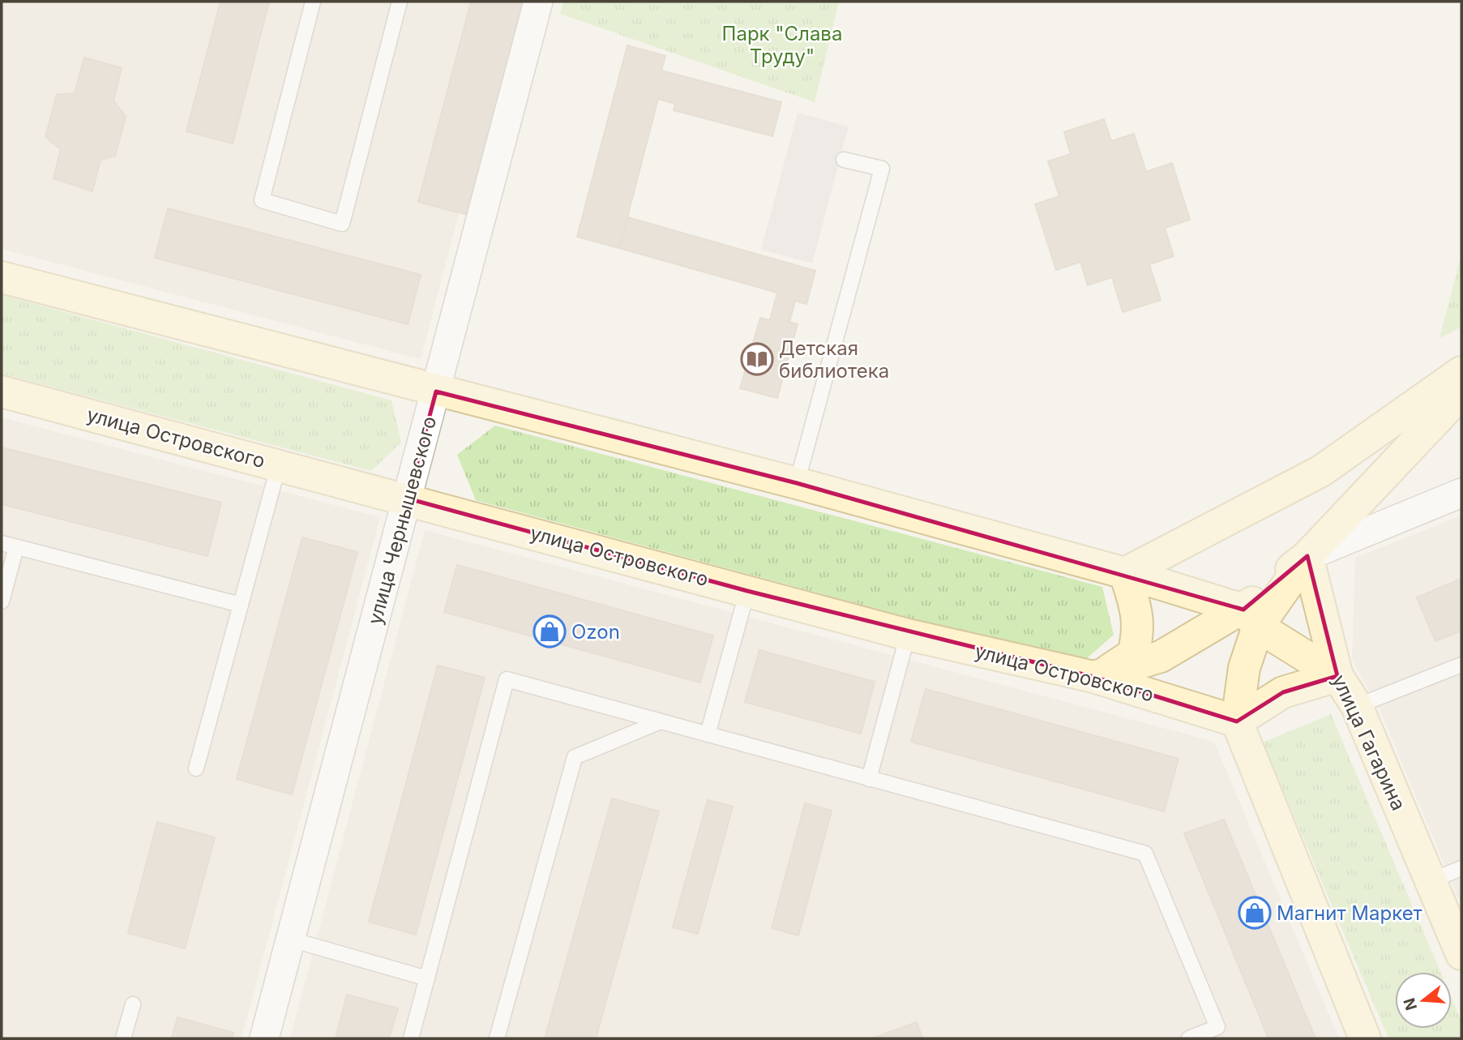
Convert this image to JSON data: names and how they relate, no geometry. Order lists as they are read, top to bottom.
{
  "streets": {
    "main road": ["улица Островского", "улица Гагарина"],
    "street": ["улица Чернышевского"]
  },
  "crossings": [
    ["улица Островского", "улица Чернышевского"]
  ],
  "parks": ["Парк \"Слава Труду\""],
  "places": {
    "library": ["Детская библиотека"],
    "shop": ["Ozon", "Магнит Маркет"]
  },
  "north": "left"
}
